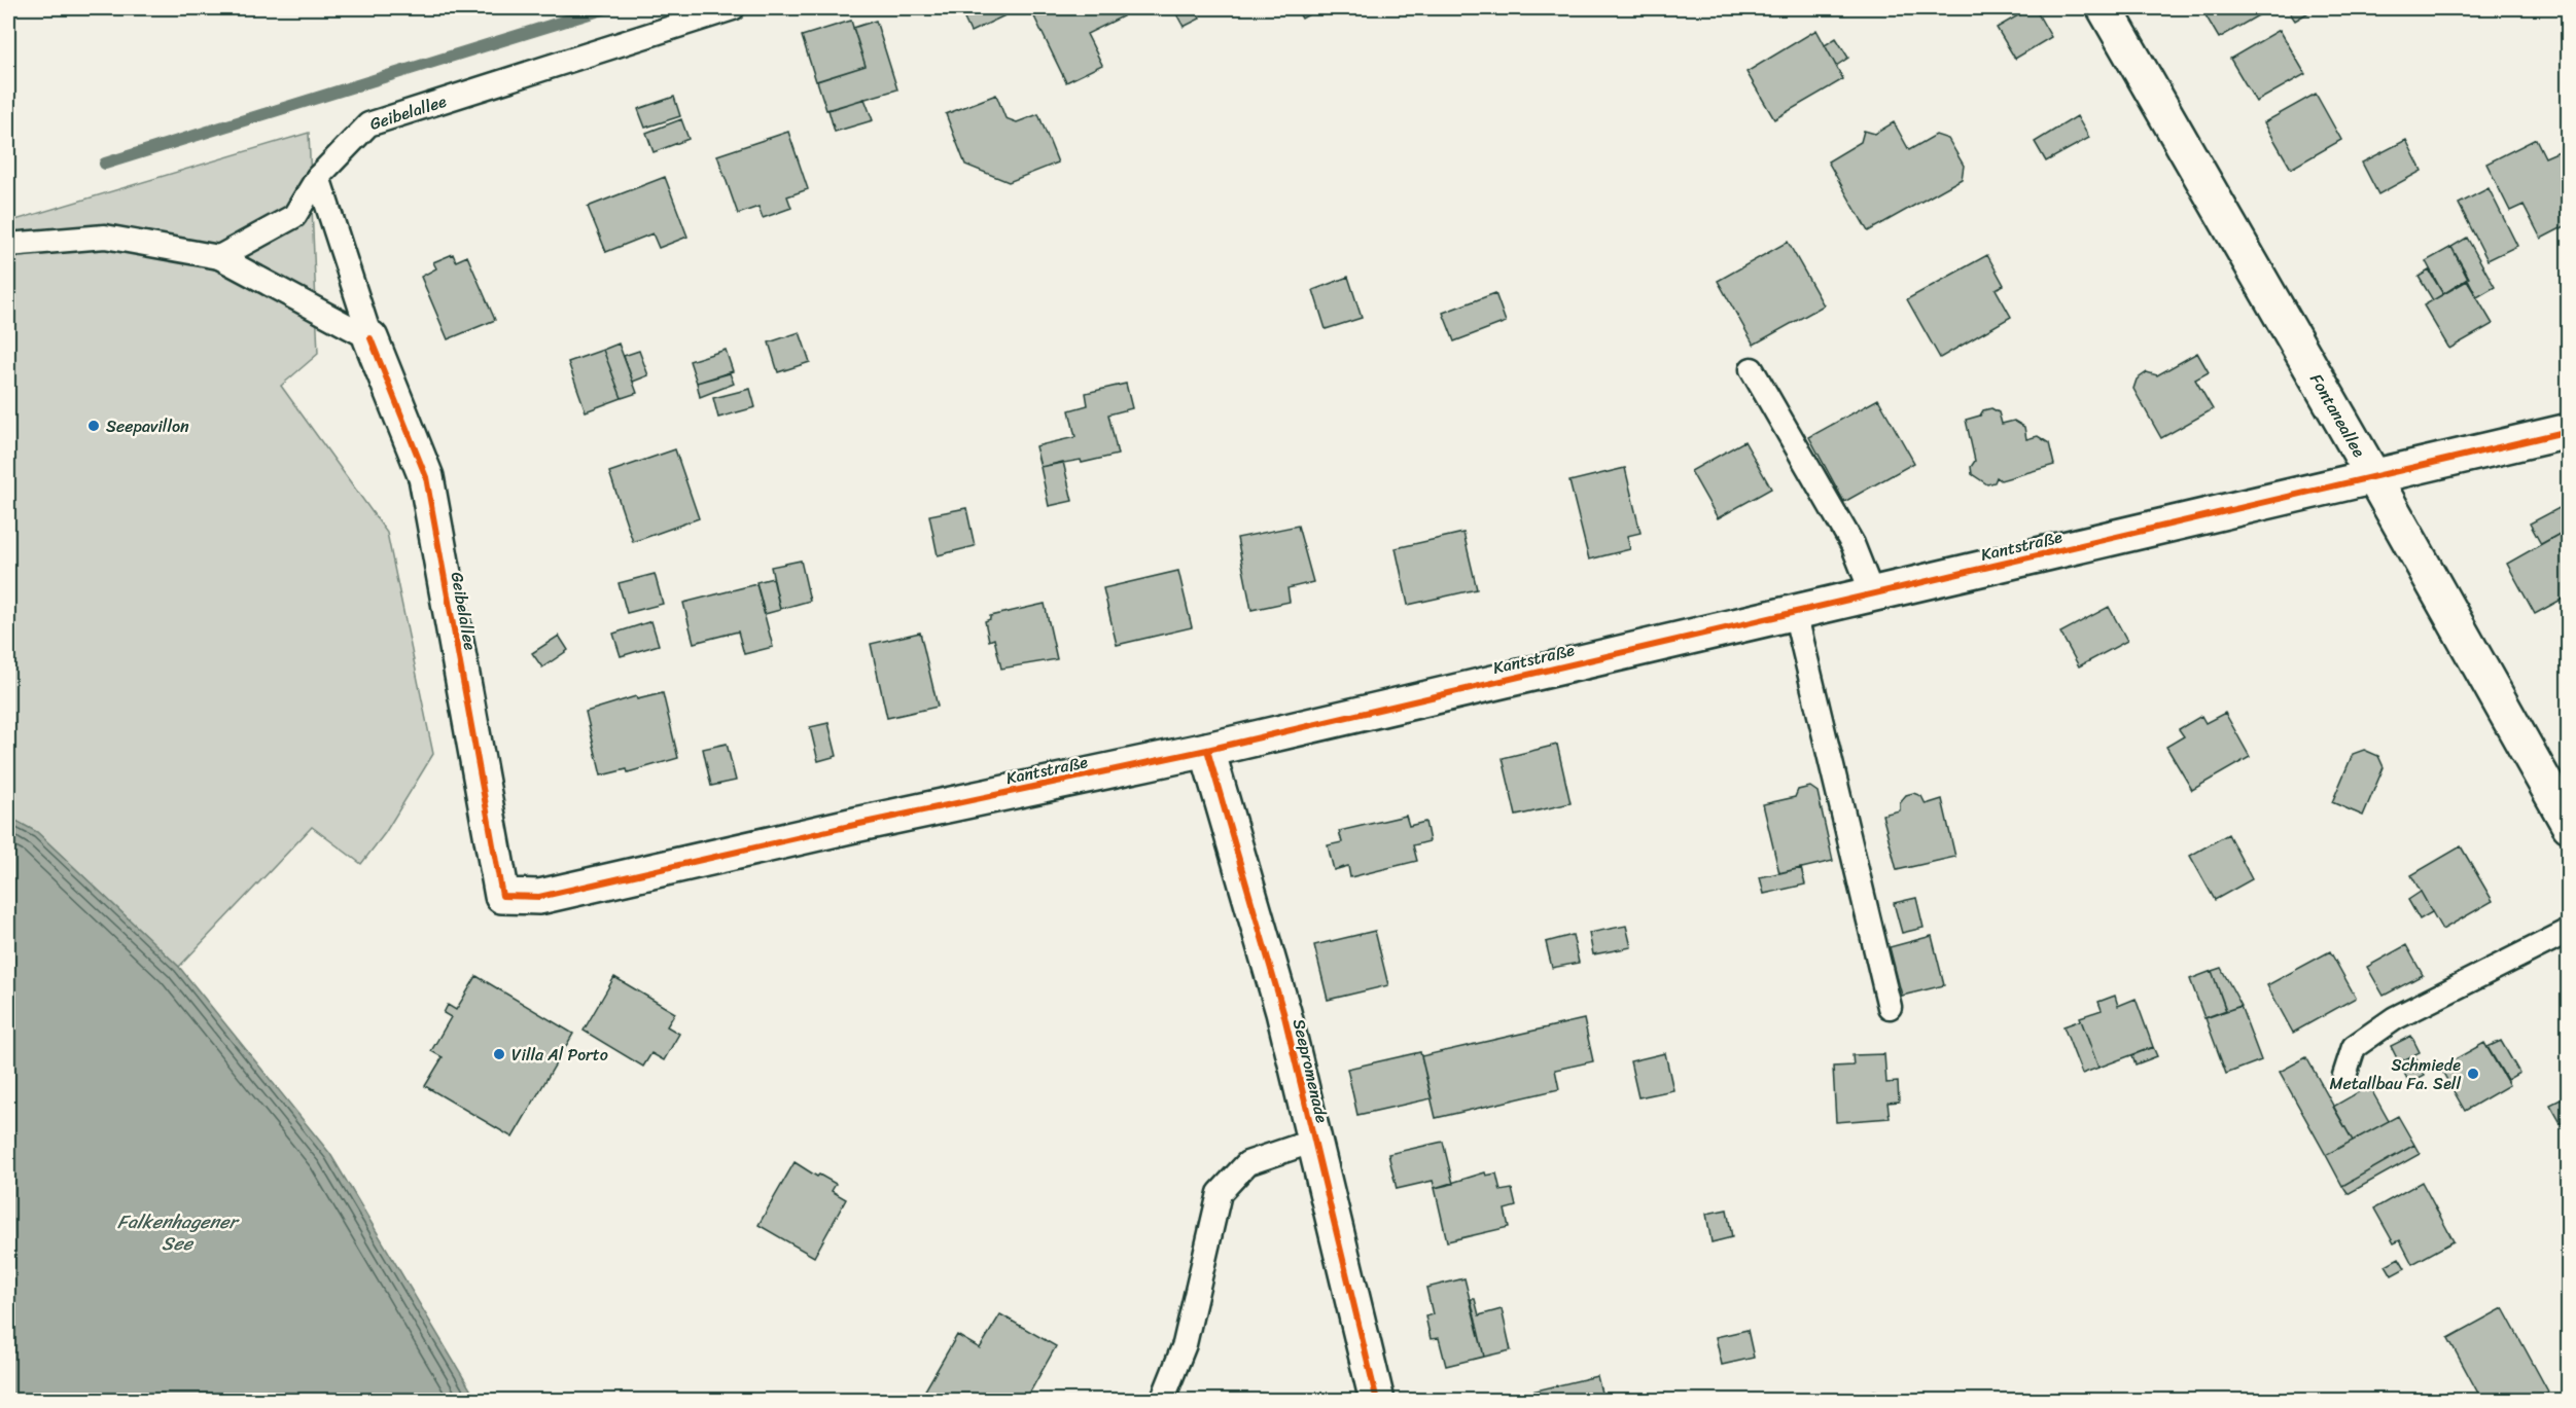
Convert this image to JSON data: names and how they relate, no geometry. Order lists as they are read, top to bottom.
{
  "streets": {
    "street": [
      "Geibelallee",
      "Fontaneallee",
      "Kantstraße",
      "Seepromenade"
    ]
  },
  "crossings": [
    ["Geibelallee", "Kantstraße"],
    ["Fontaneallee", "Kantstraße"],
    ["Kantstraße", "Seepromenade"]
  ],
  "water": ["Falkenhagener See"],
  "places": ["Seepavillon", "Villa Al Porto", "Schmiede Metallbau Fa. Sell"]
}
